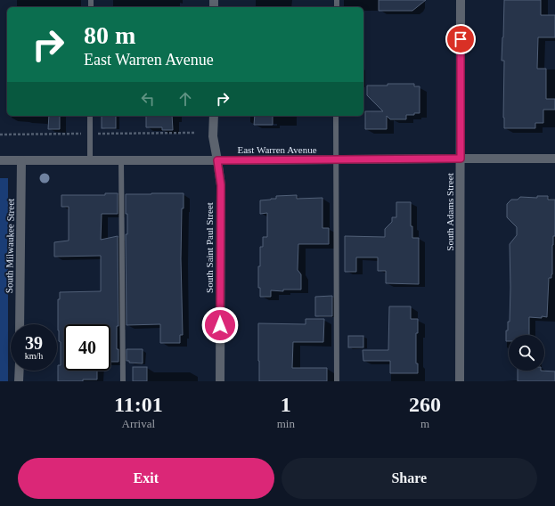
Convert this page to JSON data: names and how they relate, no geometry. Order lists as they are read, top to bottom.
{
  "streets": {
    "street": [
      "East Warren Avenue",
      "South Adams Street",
      "South Milwaukee Street",
      "South Saint Paul Street"
    ]
  },
  "crossings": [
    ["East Warren Avenue", "South Adams Street"],
    ["East Warren Avenue", "South Milwaukee Street"],
    ["East Warren Avenue", "South Saint Paul Street"]
  ],
  "page": {
    "turn": ["80 m", "East Warren Avenue"],
    "speed": "39 km/h",
    "limit": "40",
    "eta": [
      "11:01",
      "Arrival",
      "1",
      "min",
      "260",
      "m"
    ],
    "buttons": ["Exit", "Share"]
  }
}
